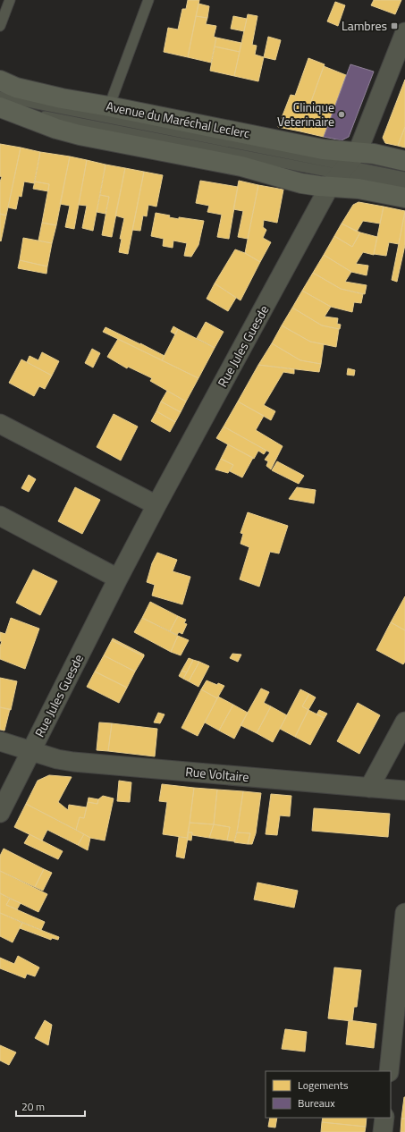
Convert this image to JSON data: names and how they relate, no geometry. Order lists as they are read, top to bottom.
{
  "streets": {
    "main road": ["Avenue du Maréchal Leclerc"],
    "street": ["Rue Jules Guesde", "Rue Voltaire"]
  },
  "crossings": [
    ["Avenue du Maréchal Leclerc", "Rue Jules Guesde"],
    ["Rue Jules Guesde", "Rue Voltaire"]
  ],
  "places": {
    "transit": ["Lambres"],
    "other": ["Clinique Veterinaire"]
  },
  "legend": ["Logements", "Bureaux"],
  "scale_bar": "20 m"
}
